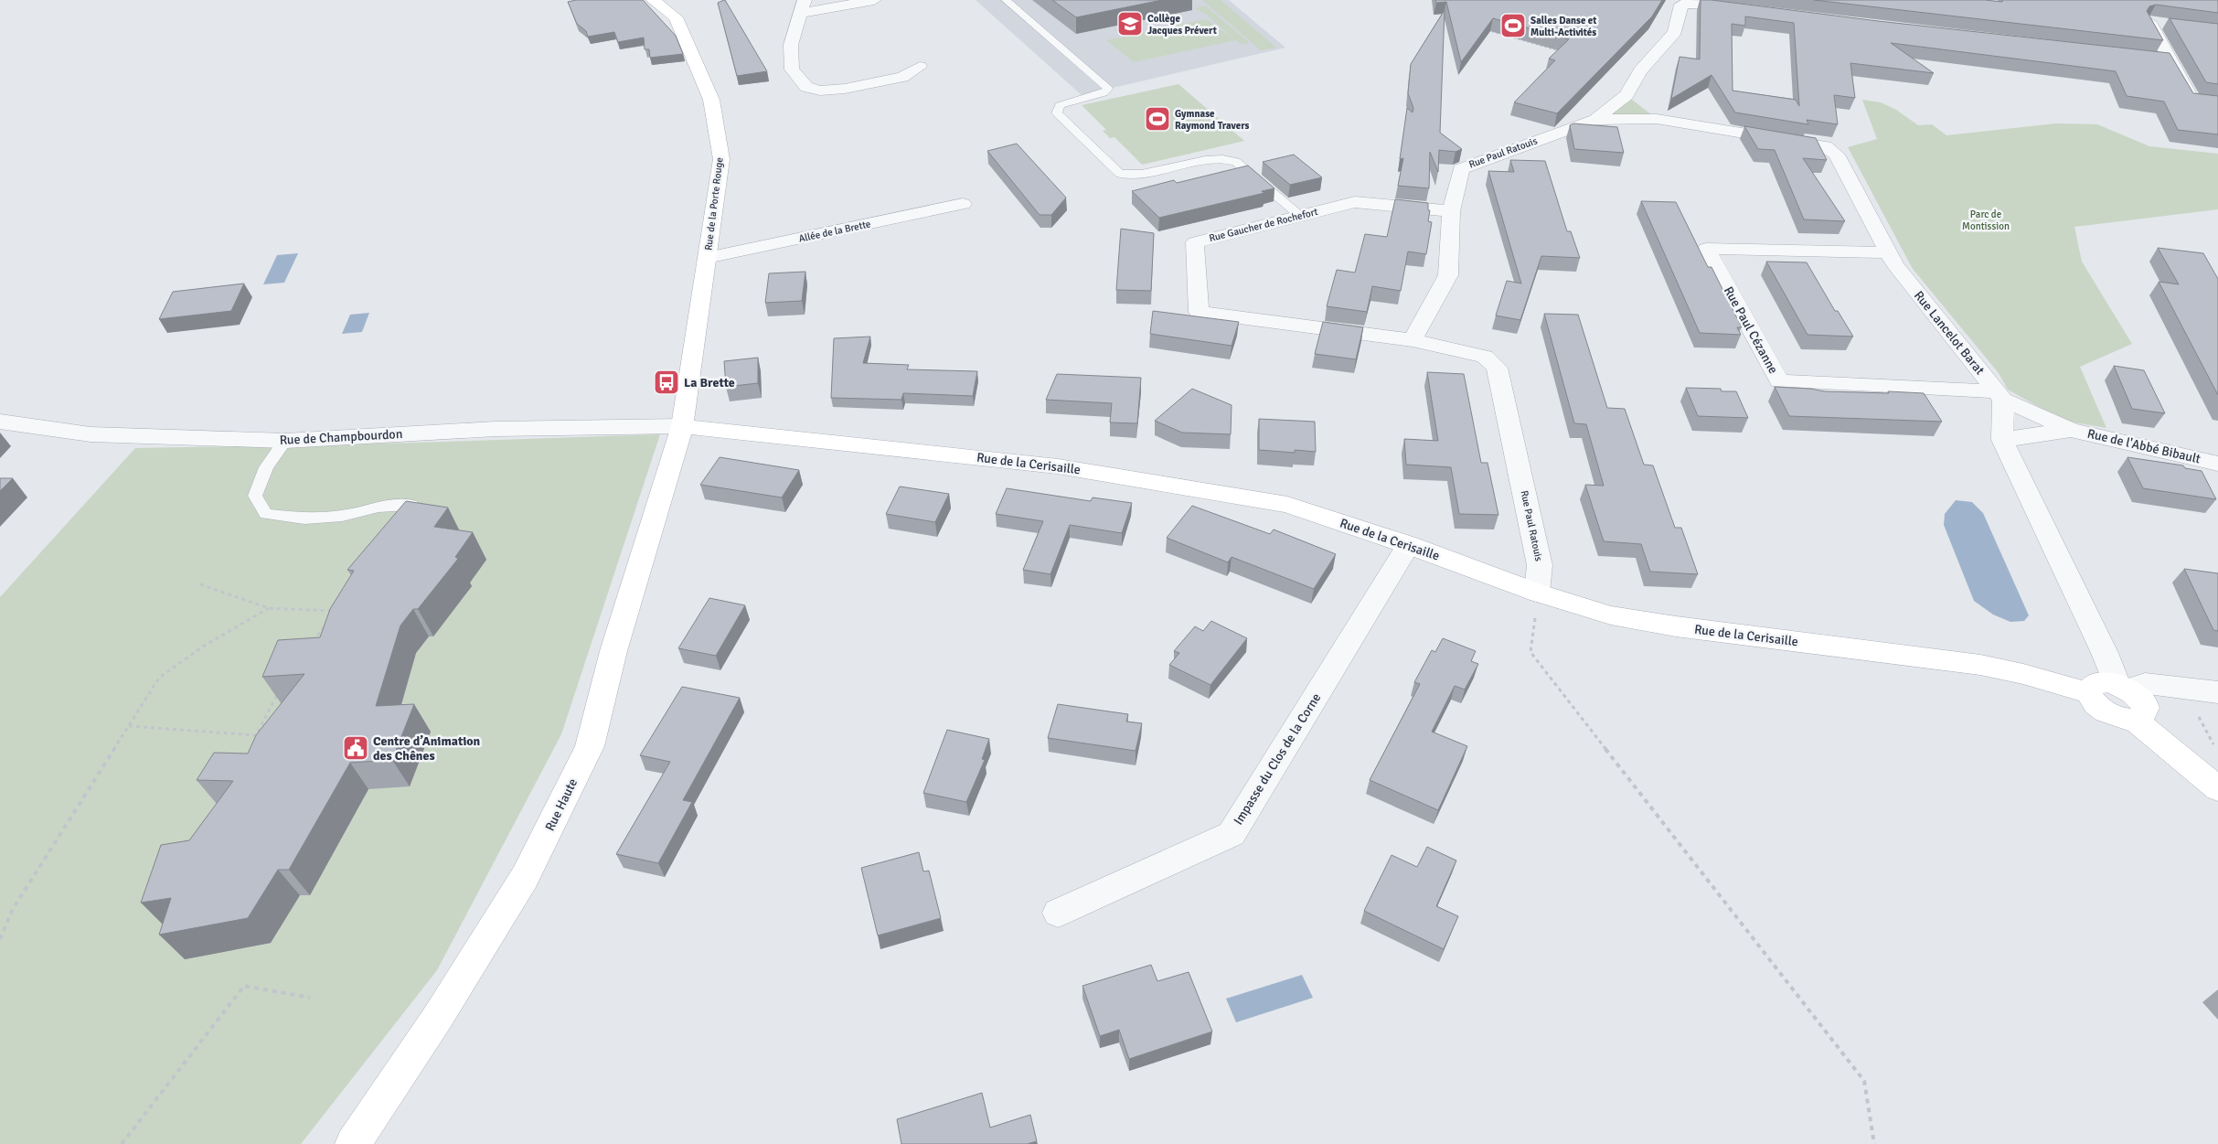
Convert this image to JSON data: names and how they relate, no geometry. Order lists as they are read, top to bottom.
{
  "streets": {
    "street": [
      "Rue Paul Ratouis",
      "Rue de la Porte Rouge",
      "Rue Gaucher de Rochefort",
      "Allée de la Brette",
      "Rue Paul Cézanne",
      "Rue Lancelot Barat",
      "Rue de Champbourdon",
      "Rue de l'Abbé Bibault",
      "Rue de la Cerisaille",
      "Impasse du Clos de la Corne",
      "Rue Haute"
    ]
  },
  "crossings": [
    ["Rue Paul Ratouis", "Rue Gaucher de Rochefort"],
    ["Rue Paul Ratouis", "Rue Lancelot Barat"],
    ["Rue Paul Ratouis", "Rue de la Cerisaille"],
    ["Rue de la Porte Rouge", "Allée de la Brette"],
    ["Rue de la Porte Rouge", "Rue de Champbourdon"],
    ["Rue de la Porte Rouge", "Rue de la Cerisaille"],
    ["Rue de la Porte Rouge", "Rue Haute"],
    ["Rue Paul Cézanne", "Rue Lancelot Barat"],
    ["Rue de Champbourdon", "Rue de la Cerisaille"],
    ["Rue de Champbourdon", "Rue Haute"],
    ["Rue de la Cerisaille", "Impasse du Clos de la Corne"],
    ["Rue de la Cerisaille", "Rue Haute"]
  ],
  "parks": ["Parc de Montission"],
  "places": {
    "school or university": ["Collège Jacques Prévert"],
    "sports": ["Salles Danse et Multi-Activités", "Gymnase Raymond Travers"],
    "bus stop": ["La Brette"],
    "public building": ["Centre d’Animation des Chênes"]
  }
}
